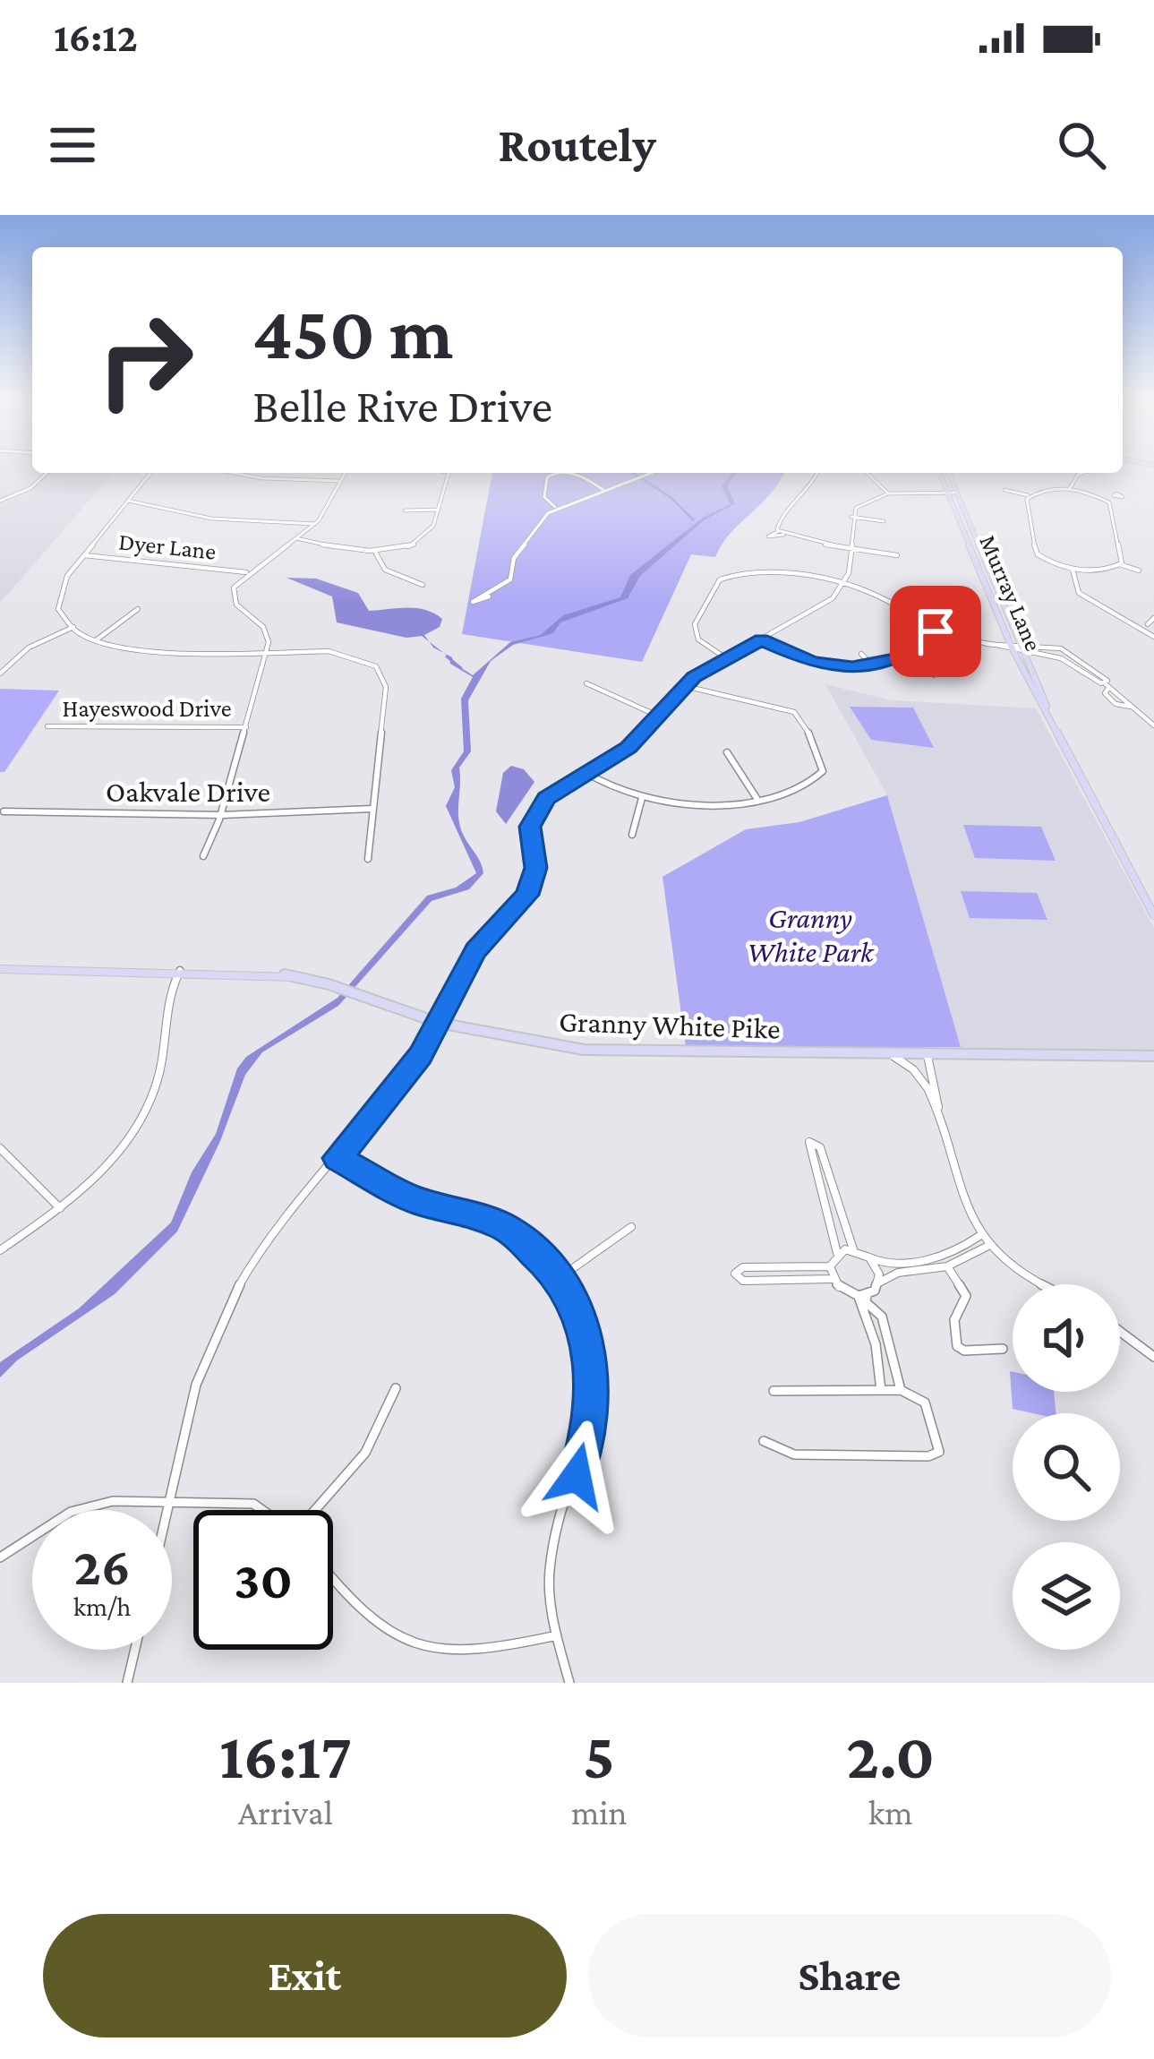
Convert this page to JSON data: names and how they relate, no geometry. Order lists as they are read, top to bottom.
{
  "streets": {
    "main road": ["Murray Lane", "Granny White Pike"],
    "street": ["Dyer Lane", "Hayeswood Drive", "Oakvale Drive"]
  },
  "parks": ["Granny White Park"],
  "page": {
    "status": "16:12",
    "header": "Routely",
    "turn": ["450 m", "Belle Rive Drive"],
    "speed": "26 km/h",
    "limit": "30",
    "eta": [
      "16:17",
      "Arrival",
      "5",
      "min",
      "2.0",
      "km"
    ],
    "buttons": ["Exit", "Share"]
  }
}
